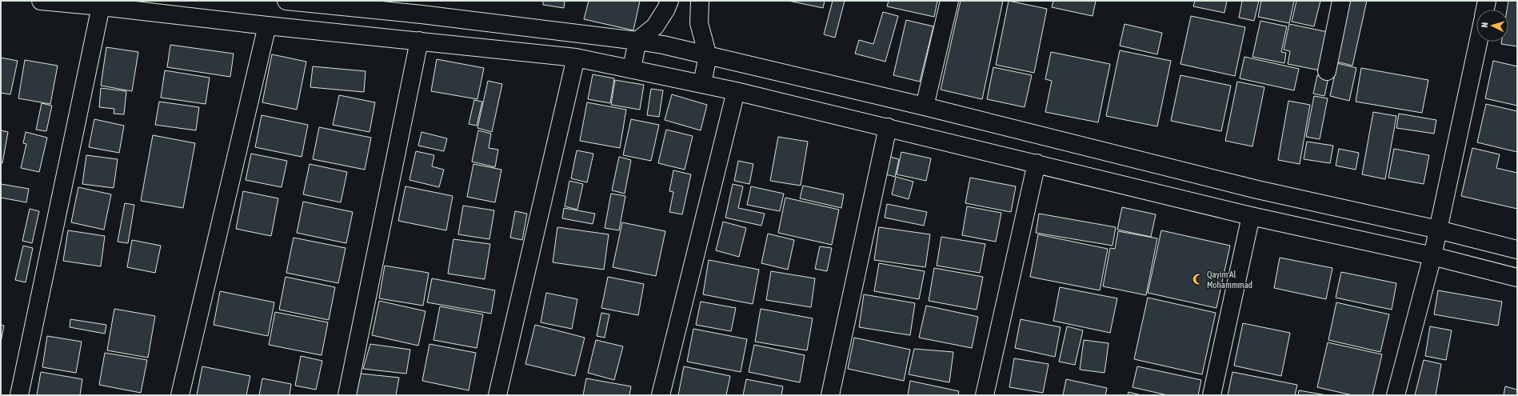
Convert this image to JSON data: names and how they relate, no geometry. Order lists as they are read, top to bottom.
{
  "places": {
    "mosque": ["Qayim Al Mohammmad"]
  },
  "north": "left"
}
